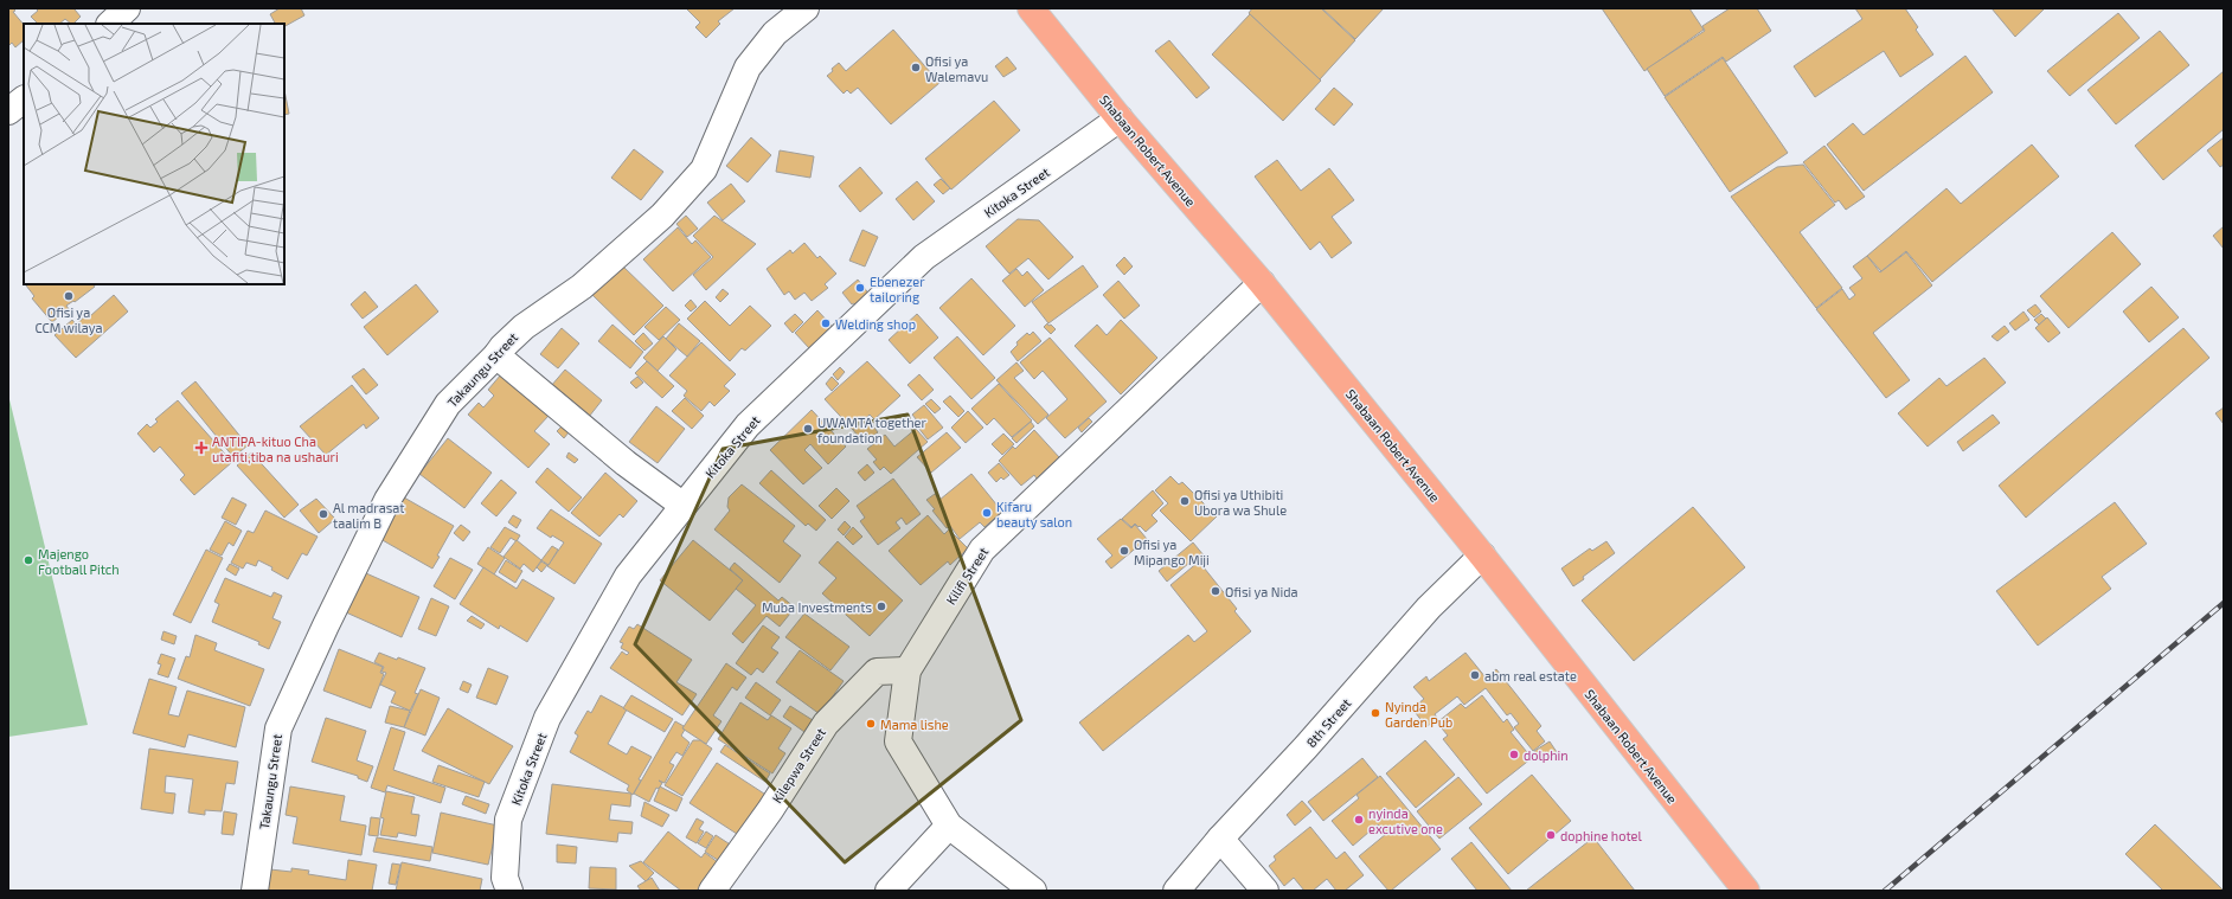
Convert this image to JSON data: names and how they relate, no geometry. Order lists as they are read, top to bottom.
{
  "streets": {
    "main road": ["Shabaan Robert Avenue"],
    "street": [
      "Kitoka Street",
      "Takaungu Street",
      "Kilifi Street",
      "8th Street",
      "Kilepwa Street"
    ]
  },
  "crossings": [
    ["Shabaan Robert Avenue", "Kitoka Street"],
    ["Shabaan Robert Avenue", "Kilifi Street"],
    ["Shabaan Robert Avenue", "8th Street"],
    ["Kilifi Street", "Kilepwa Street"]
  ],
  "places": {
    "other": [
      "Ofisi ya Walemavu",
      "Ebenezer tailoring",
      "Ofisi ya CCM wilaya",
      "Welding shop",
      "UWAMTA together foundation",
      "Ofisi ya Uthibiti Ubora wa Shule",
      "Kifaru beauty salon",
      "Al madrasat taalim B",
      "Ofisi ya Mipango Miji",
      "Majengo Football Pitch",
      "Ofisi ya Nida",
      "Muba Investments",
      "abm real estate",
      "Nyinda Garden Pub",
      "Mama lishe",
      "dolphin",
      "nyinda excutive one",
      "dophine hotel"
    ],
    "health": ["ANTIPA-kituo Cha utafiti,tiba na ushauri"]
  }
}
